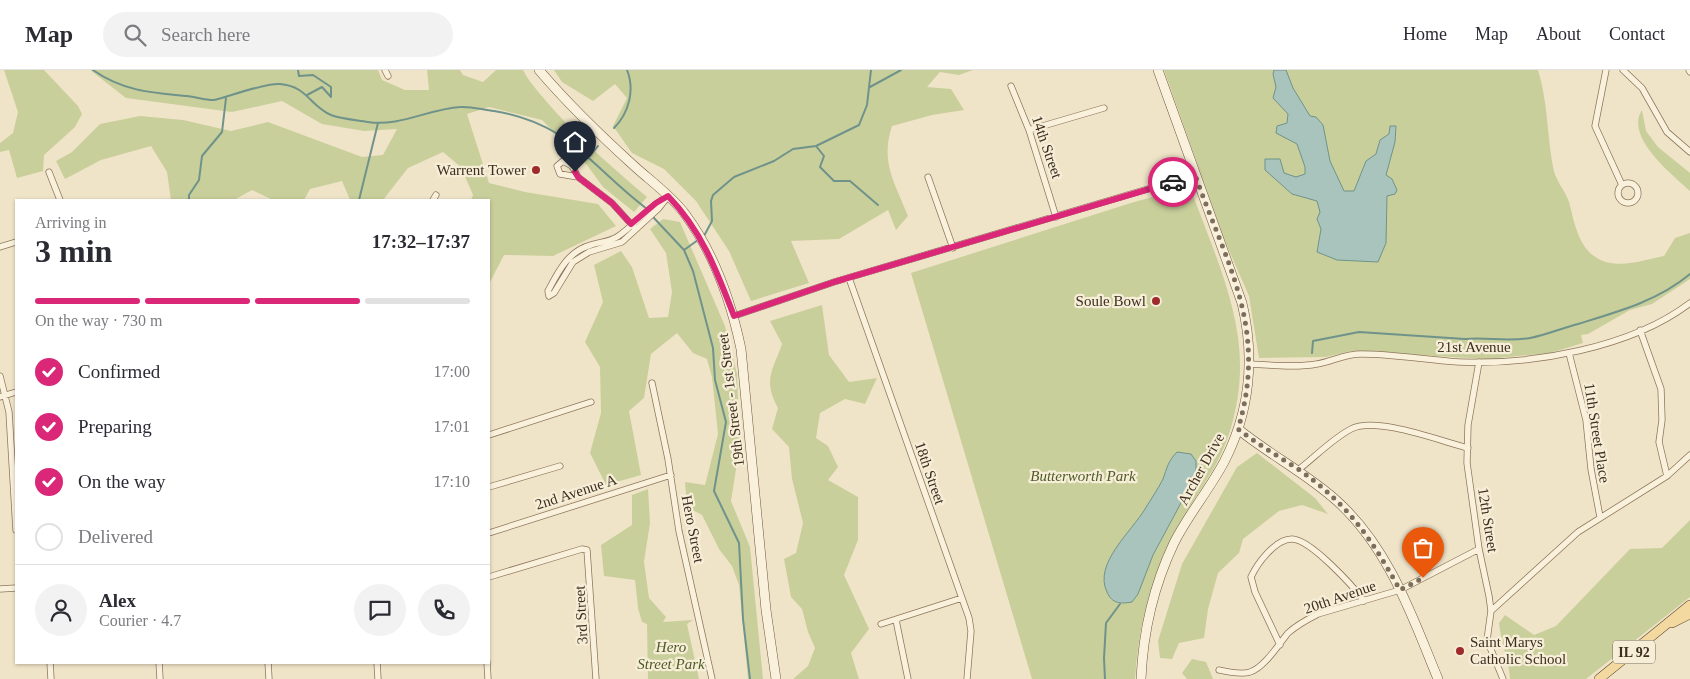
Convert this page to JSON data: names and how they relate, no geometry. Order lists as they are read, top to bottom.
{
  "streets": {
    "main road": ["IL 92"],
    "street": [
      "14th Street",
      "21st Avenue",
      "19th Street - 1st Street",
      "11th Street Place",
      "Archer Drive",
      "18th Street",
      "2nd Avenue A",
      "12th Street",
      "Hero Street",
      "20th Avenue",
      "3rd Street"
    ]
  },
  "crossings": [
    ["21st Avenue", "11th Street Place"],
    ["21st Avenue", "Archer Drive"],
    ["21st Avenue", "12th Street"],
    ["2nd Avenue A", "Hero Street"],
    ["12th Street", "20th Avenue"]
  ],
  "parks": ["Butterworth Park", "Hero Street Park"],
  "places": ["Warrent Tower", "Soule Bowl", "Saint Marys Catholic School"],
  "page": {
    "header": "Map",
    "search": "Search here",
    "nav": [
      "Home",
      "Map",
      "About",
      "Contact"
    ],
    "heading": ["3 min", "Arriving in", "17:32–17:37"],
    "panel": ["Alex", "Courier · 4.7"],
    "bar": "On the way · 730 m",
    "list": [
      ["Confirmed", "17:00"],
      ["Preparing", "17:01"],
      ["On the way", "17:10"],
      "Delivered"
    ]
  }
}
